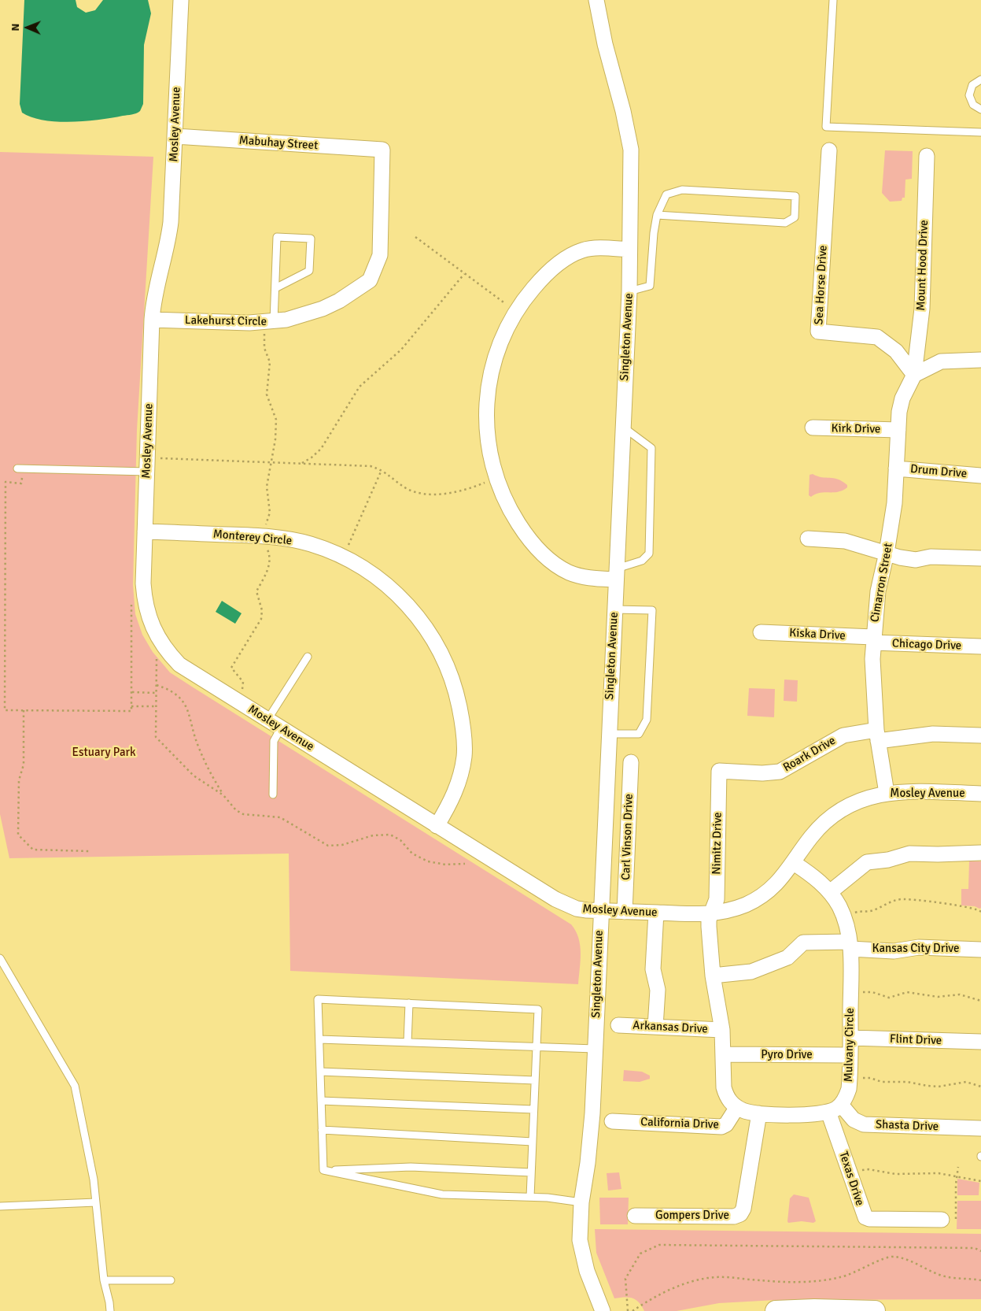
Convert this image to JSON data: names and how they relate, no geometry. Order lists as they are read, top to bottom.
{
  "streets": {
    "street": [
      "Mosley Avenue",
      "Mabuhay Street",
      "Mount Hood Drive",
      "Sea Horse Drive",
      "Lakehurst Circle",
      "Singleton Avenue",
      "Kirk Drive",
      "Drum Drive",
      "Monterey Circle",
      "Cimarron Street",
      "Kiska Drive",
      "Chicago Drive",
      "Roark Drive",
      "Carl Vinson Drive",
      "Nimitz Drive",
      "Kansas City Drive",
      "Arkansas Drive",
      "Flint Drive",
      "Mulvany Circle",
      "Pyro Drive",
      "California Drive",
      "Shasta Drive",
      "Texas Drive",
      "Gompers Drive"
    ]
  },
  "crossings": [
    ["Mosley Avenue", "Mabuhay Street"],
    ["Mosley Avenue", "Lakehurst Circle"],
    ["Mosley Avenue", "Singleton Avenue"],
    ["Mosley Avenue", "Monterey Circle"],
    ["Mosley Avenue", "Cimarron Street"],
    ["Mosley Avenue", "Carl Vinson Drive"],
    ["Mosley Avenue", "Nimitz Drive"],
    ["Mosley Avenue", "Mulvany Circle"],
    ["Mabuhay Street", "Lakehurst Circle"],
    ["Mount Hood Drive", "Sea Horse Drive"],
    ["Mount Hood Drive", "Cimarron Street"],
    ["Sea Horse Drive", "Cimarron Street"],
    ["Kirk Drive", "Cimarron Street"],
    ["Drum Drive", "Cimarron Street"],
    ["Cimarron Street", "Kiska Drive"],
    ["Cimarron Street", "Chicago Drive"],
    ["Cimarron Street", "Roark Drive"],
    ["Kiska Drive", "Chicago Drive"],
    ["Roark Drive", "Nimitz Drive"],
    ["Kansas City Drive", "Mulvany Circle"],
    ["Flint Drive", "Mulvany Circle"],
    ["Mulvany Circle", "Pyro Drive"],
    ["Mulvany Circle", "Shasta Drive"],
    ["Mulvany Circle", "Texas Drive"],
    ["Shasta Drive", "Texas Drive"]
  ],
  "parks": ["Estuary Park"],
  "north": "left"
}
